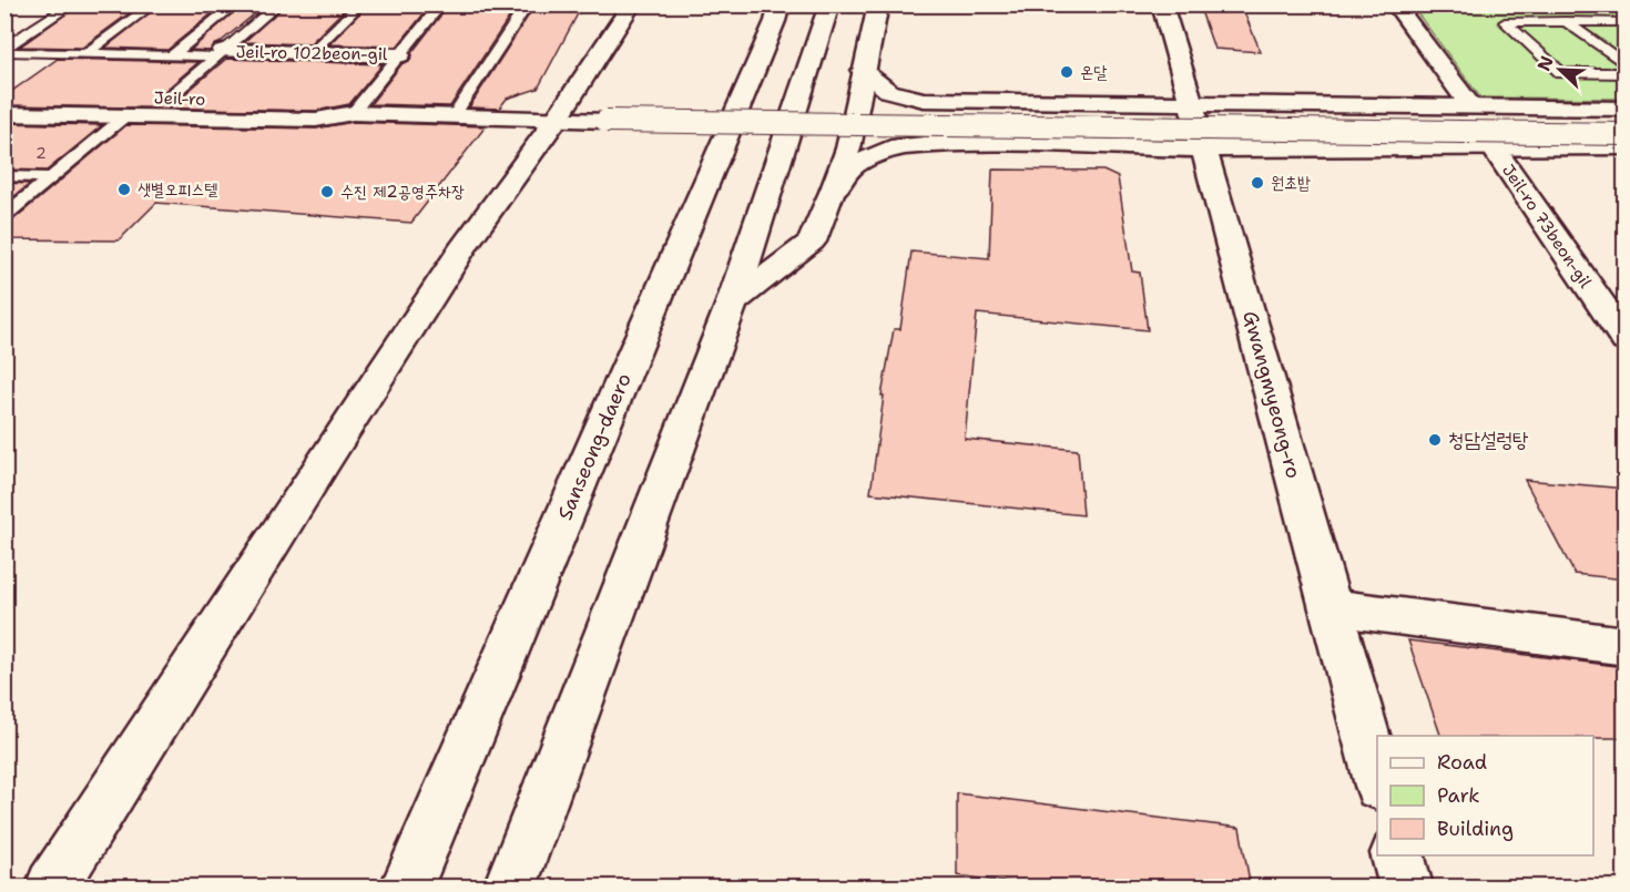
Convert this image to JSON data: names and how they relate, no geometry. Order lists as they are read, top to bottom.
{
  "streets": {
    "main road": [
      "Jeil-ro 102beon-gil",
      "Jeil-ro",
      "Jeil-ro 73beon-gil",
      "Gwangmyeong-ro",
      "Sanseong-daero"
    ]
  },
  "crossings": [
    ["Jeil-ro 102beon-gil", "Jeil-ro"]
  ],
  "places": [
    "온달",
    "원초밥",
    "샛별오피스텔",
    "수진 제2공영주차장",
    "청담설렁탕"
  ],
  "house_numbers": ["2"],
  "legend": ["Road", "Park", "Building"],
  "north": "top left"
}
